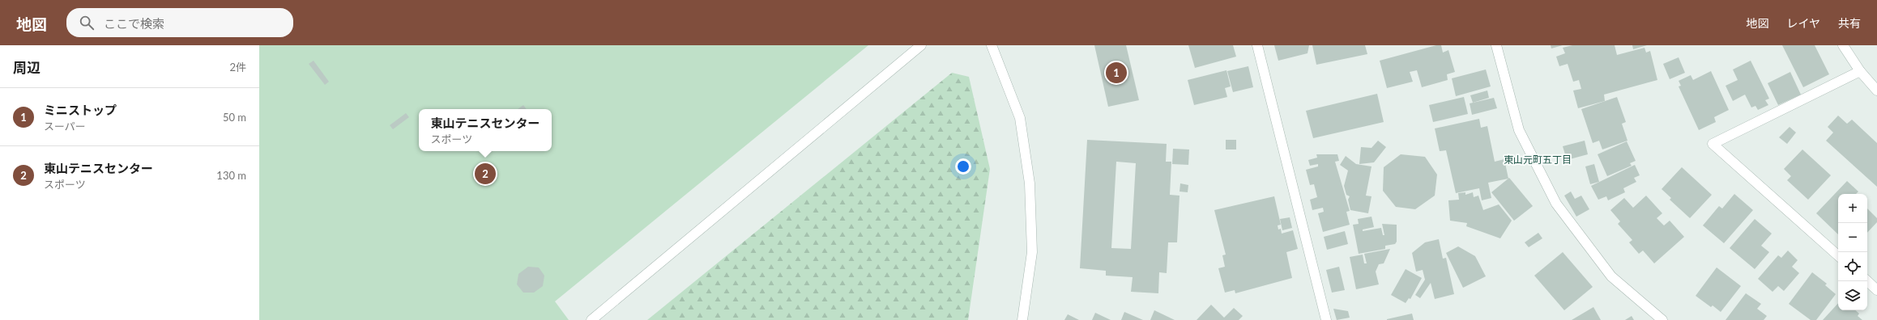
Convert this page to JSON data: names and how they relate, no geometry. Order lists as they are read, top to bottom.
{
  "districts": ["東山元町五丁目"],
  "page": {
    "header": "地図",
    "search": "ここで検索",
    "nav": ["地図", "レイヤ", "共有"],
    "heading": ["周辺", "2件"],
    "pins": ["1", "2"],
    "list": [
      {
        "mark": "1",
        "name": "ミニストップ",
        "note": "スーパー",
        "value": "50 m"
      },
      {
        "mark": "2",
        "name": "東山テニスセンター",
        "note": "スポーツ",
        "value": "130 m"
      }
    ],
    "popup": ["東山テニスセンター", "スポーツ"],
    "map_buttons": ["+", "−"]
  }
}
